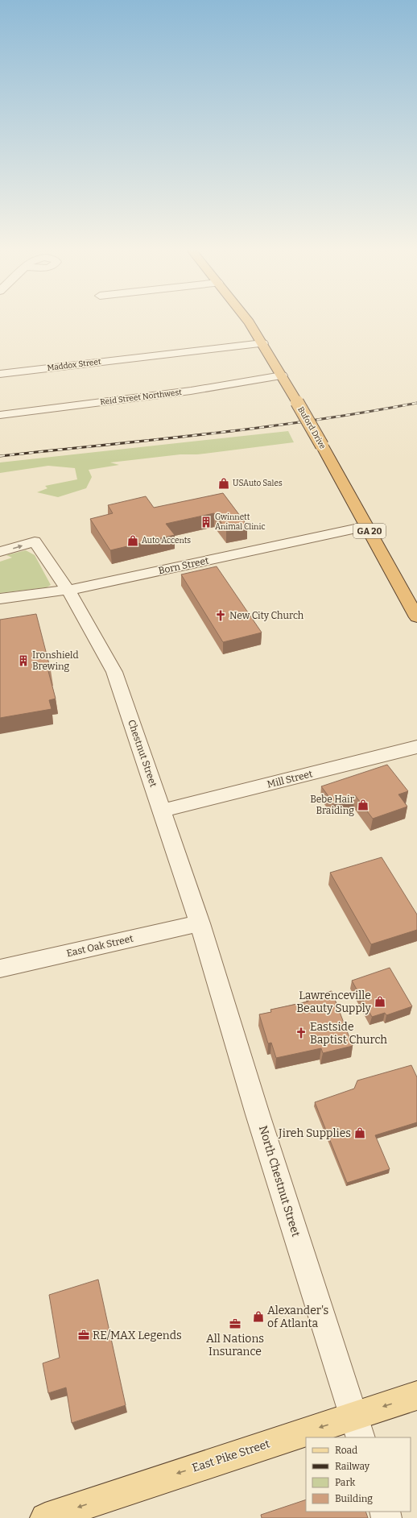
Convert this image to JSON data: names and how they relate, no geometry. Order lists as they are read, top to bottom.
{
  "streets": {
    "highway": ["Buford Drive", "GA 20"],
    "main road": ["East Pike Street"],
    "street": [
      "Maddox Street",
      "Reid Street Northwest",
      "Born Street",
      "Chestnut Street",
      "Mill Street",
      "East Oak Street",
      "North Chestnut Street"
    ]
  },
  "crossings": [
    ["Maddox Street", "Buford Drive"],
    ["Reid Street Northwest", "Buford Drive"],
    ["Buford Drive", "Born Street"],
    ["Born Street", "Chestnut Street"],
    ["Chestnut Street", "Mill Street"],
    ["Chestnut Street", "East Oak Street"],
    ["Chestnut Street", "North Chestnut Street"],
    ["East Oak Street", "North Chestnut Street"],
    ["North Chestnut Street", "East Pike Street"]
  ],
  "one_way": ["East Pike Street"],
  "places": {
    "shop": [
      "USAuto Sales",
      "Auto Accents",
      "Bebe Hair Braiding",
      "Lawrenceville Beauty Supply",
      "Jireh Supplies",
      "Alexander's of Atlanta"
    ],
    "building": ["Gwinnett Animal Clinic", "Ironshield Brewing"],
    "church": ["New City Church", "Eastside Baptist Church"],
    "office": ["All Nations Insurance", "RE/MAX Legends"]
  },
  "legend": [
    "Road",
    "Railway",
    "Park",
    "Building"
  ]
}
